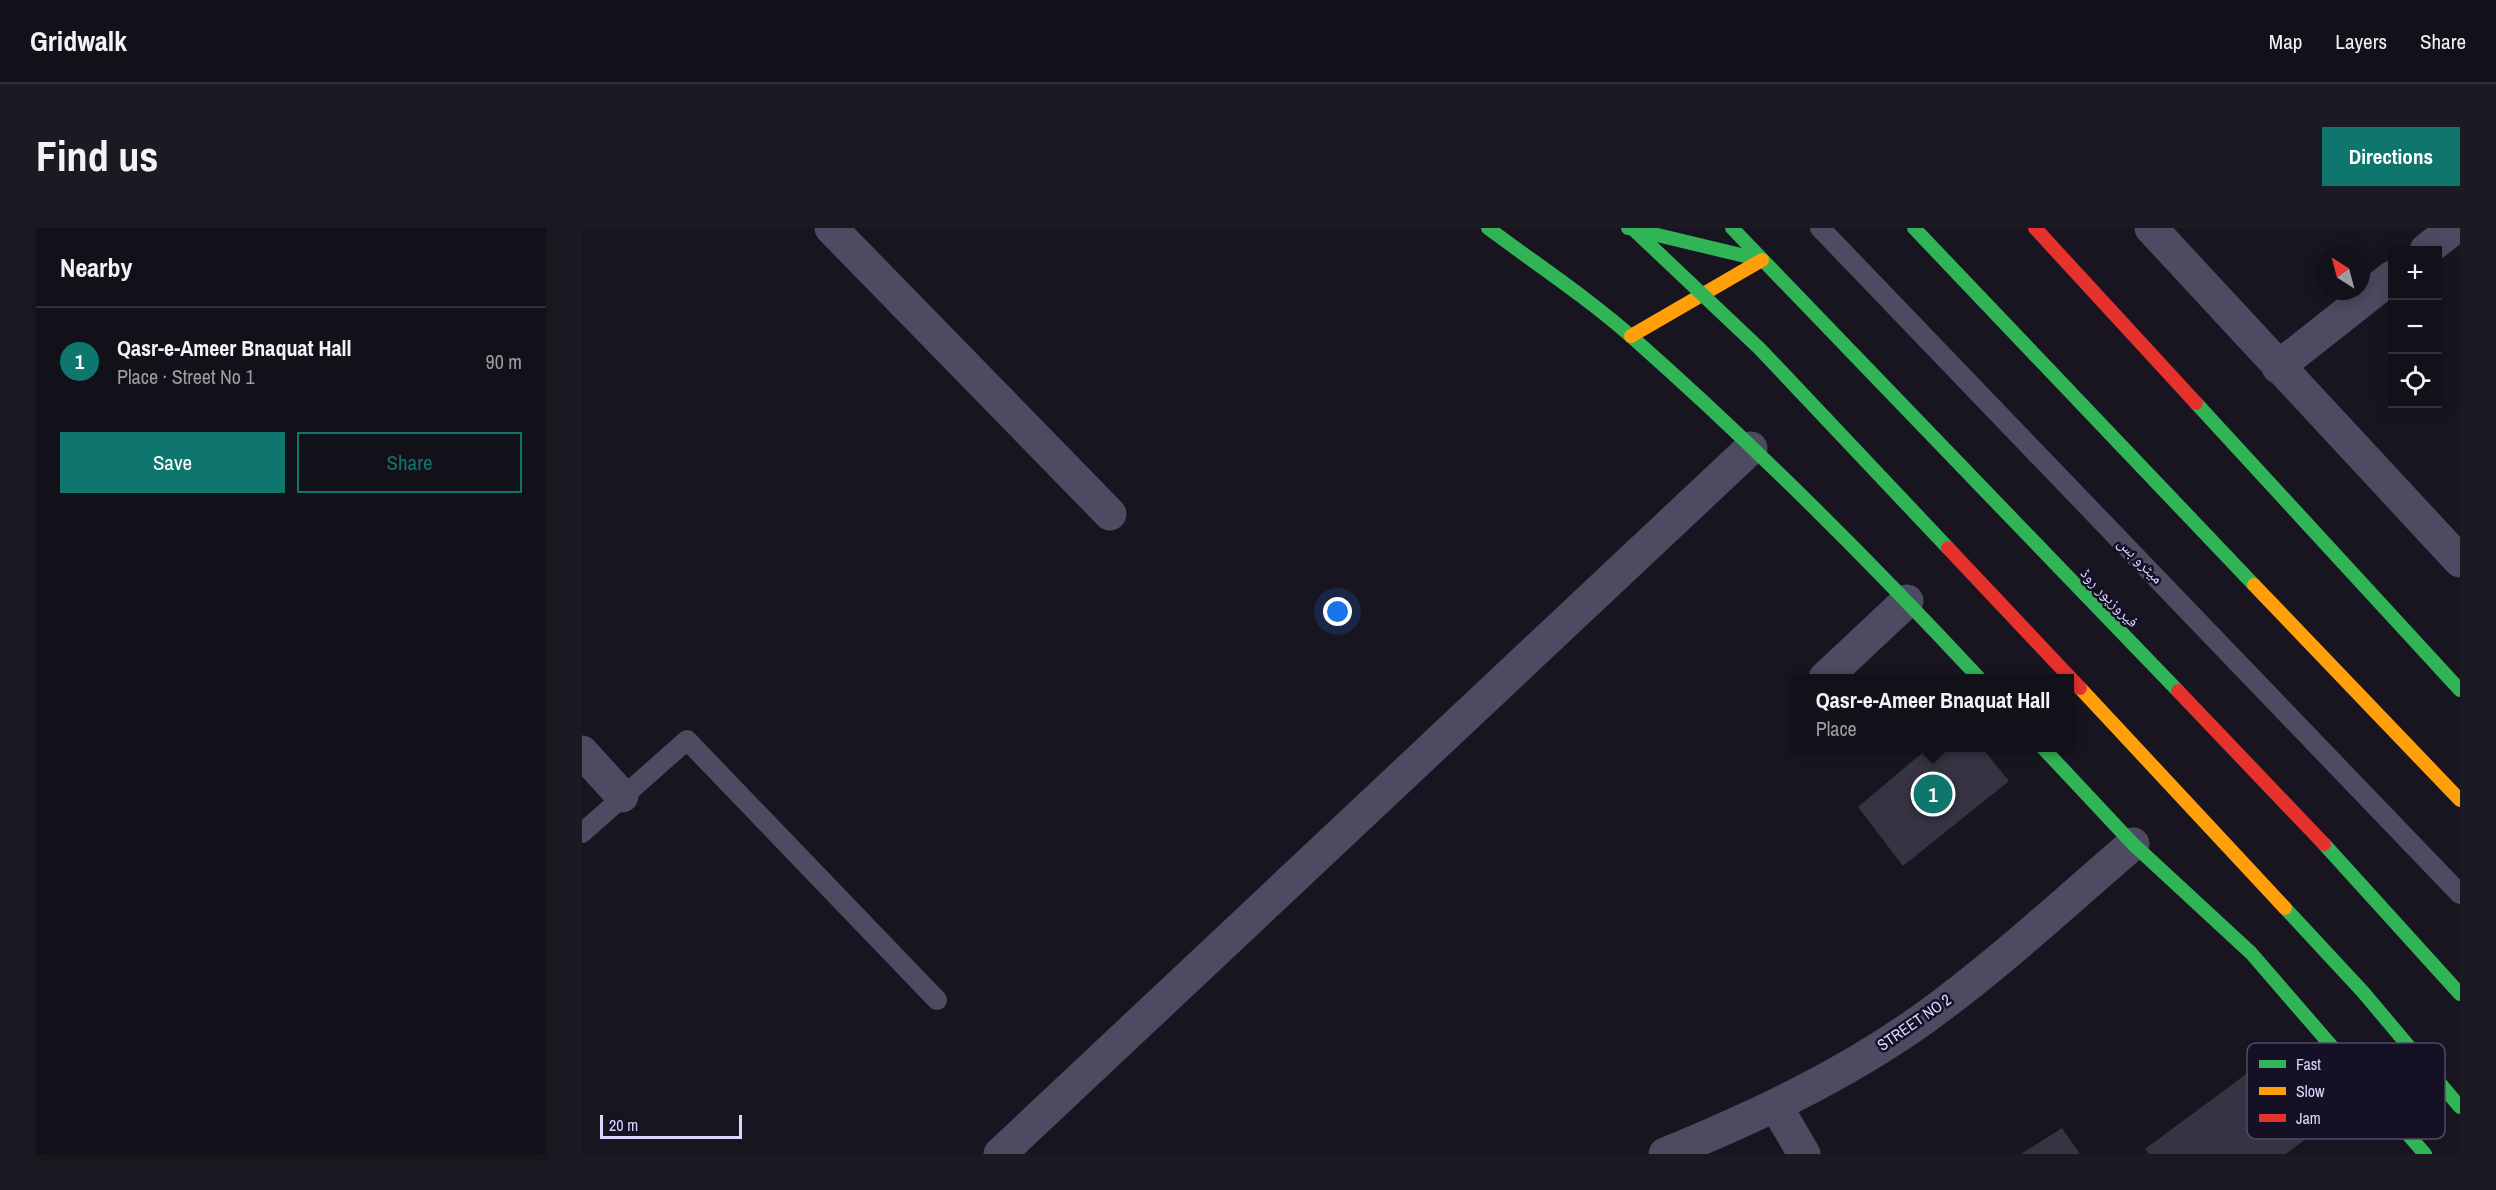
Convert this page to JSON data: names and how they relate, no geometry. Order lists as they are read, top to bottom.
{
  "streets": {
    "main road": ["فیروزپور روڈ"],
    "street": ["STREET NO 2"],
    "lane": ["میٹرو بس"]
  },
  "legend": ["Fast", "Slow", "Jam"],
  "scale_bar": "20 m",
  "north": "top left",
  "page": {
    "header": "Gridwalk",
    "nav": ["Map", "Layers", "Share"],
    "buttons": [
      "Directions",
      ["Save", "Share"]
    ],
    "title": "Find us",
    "heading": "Nearby",
    "map_buttons": ["+", "−"],
    "list": [
      {
        "mark": "1",
        "name": "Qasr-e-Ameer Bnaquat Hall",
        "note": "Place · Street No 1",
        "value": "90 m"
      }
    ],
    "popup": ["Qasr-e-Ameer Bnaquat Hall", "Place"],
    "pins": "1",
    "scale": "20 m"
  }
}
